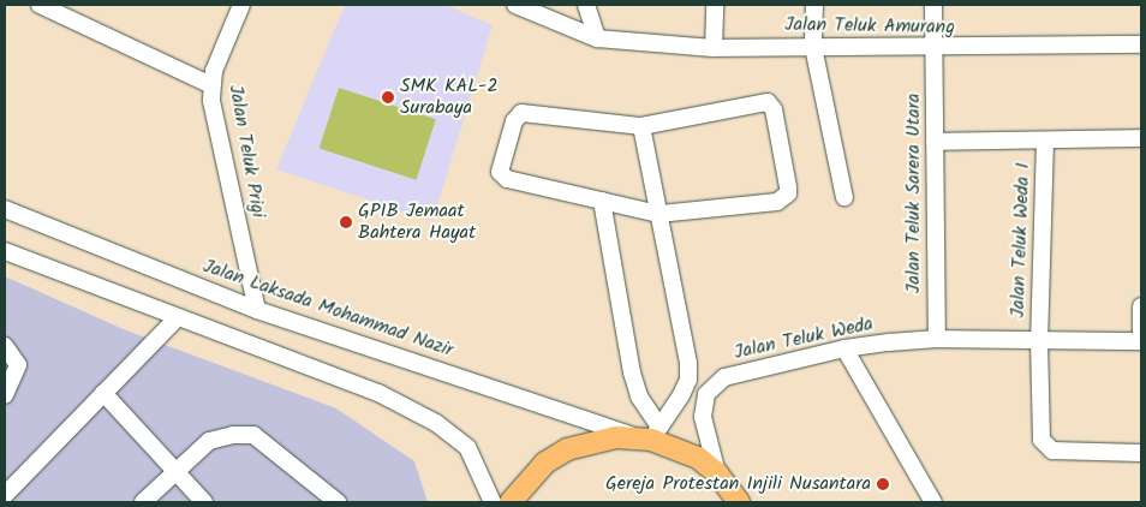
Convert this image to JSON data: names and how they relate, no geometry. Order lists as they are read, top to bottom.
{
  "streets": {
    "street": [
      "Jalan Teluk Amurang",
      "Jalan Teluk Prigi",
      "Jalan Teluk Sarera Utara",
      "Jalan Teluk Weda I",
      "Jalan Laksada Mohammad Nazir",
      "Jalan Teluk Weda"
    ]
  },
  "crossings": [
    ["Jalan Teluk Amurang", "Jalan Teluk Sarera Utara"],
    ["Jalan Teluk Prigi", "Jalan Laksada Mohammad Nazir"],
    ["Jalan Teluk Sarera Utara", "Jalan Teluk Weda"],
    ["Jalan Teluk Weda I", "Jalan Teluk Weda"]
  ],
  "places": ["SMK KAL-2 Surabaya", "GPIB Jemaat Bahtera Hayat", "Gereja Protestan Injili Nusantara"]
}
